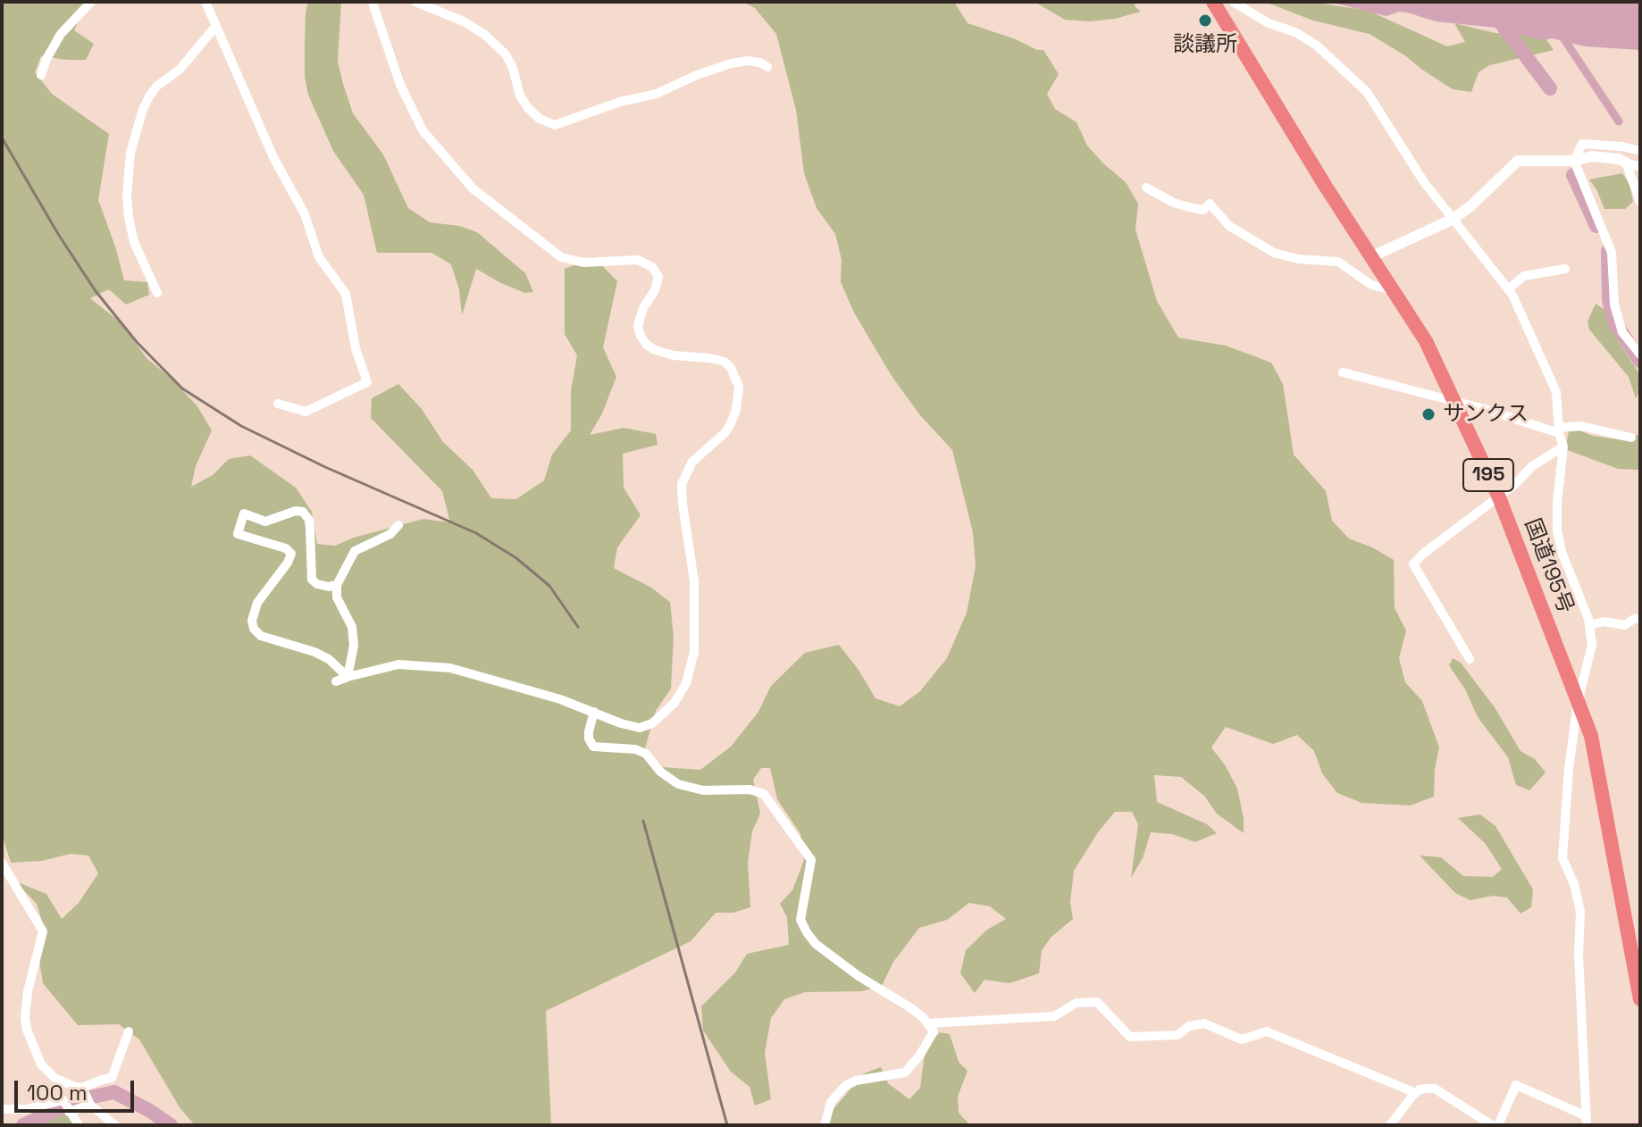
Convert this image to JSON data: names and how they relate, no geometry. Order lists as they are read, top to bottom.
{
  "streets": {
    "highway": ["195", "国道195号"]
  },
  "places": ["談議所", "サンクス"],
  "scale_bar": "100 m"
}
